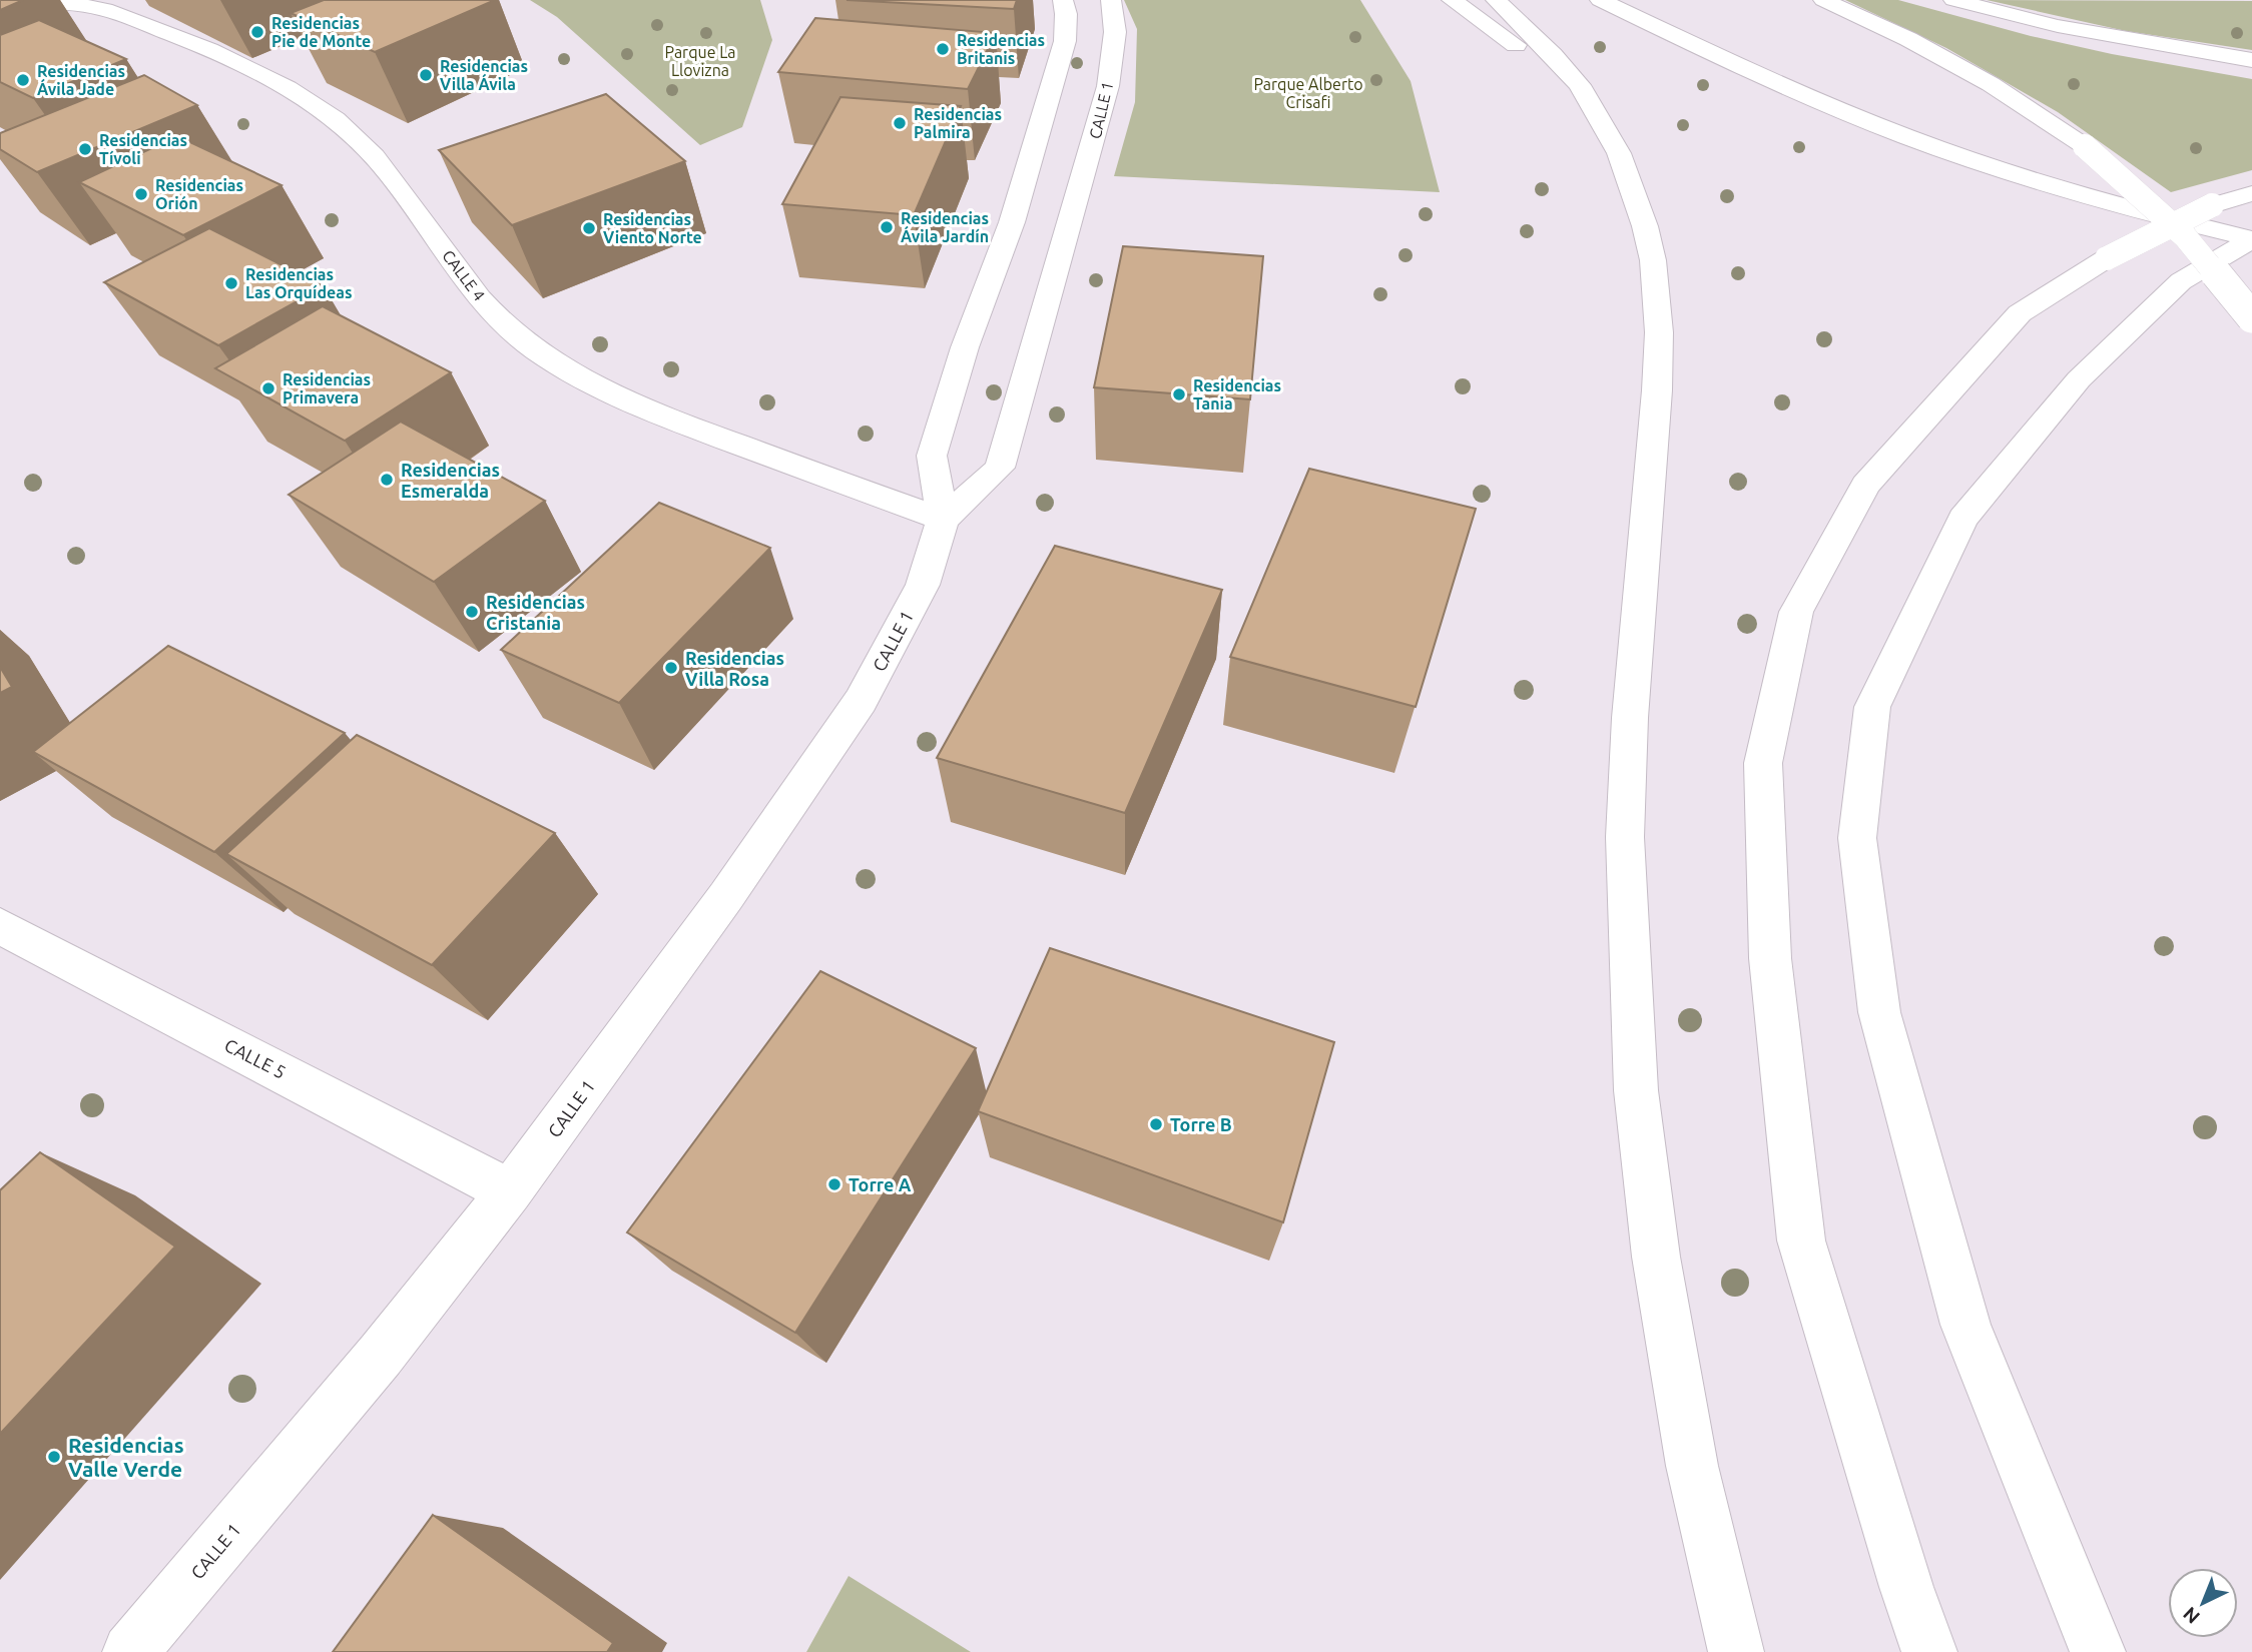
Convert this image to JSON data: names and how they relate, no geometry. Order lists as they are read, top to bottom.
{
  "streets": {
    "main road": ["CALLE 1", "CALLE 4", "CALLE 5"]
  },
  "crossings": [
    ["CALLE 1", "CALLE 4"],
    ["CALLE 1", "CALLE 5"]
  ],
  "parks": ["Parque La Llovizna", "Parque Alberto Crisafi"],
  "places": [
    "Residencias Pie de Monte",
    "Residencias Britanis",
    "Residencias Villa Ávila",
    "Residencias Ávila Jade",
    "Residencias Palmira",
    "Residencias Tívoli",
    "Residencias Orión",
    "Residencias Ávila Jardín",
    "Residencias Viento Norte",
    "Residencias Las Orquídeas",
    "Residencias Primavera",
    "Residencias Tania",
    "Residencias Esmeralda",
    "Residencias Cristania",
    "Residencias Villa Rosa",
    "Torre B",
    "Torre A",
    "Residencias Valle Verde"
  ],
  "north": "bottom left"
}
